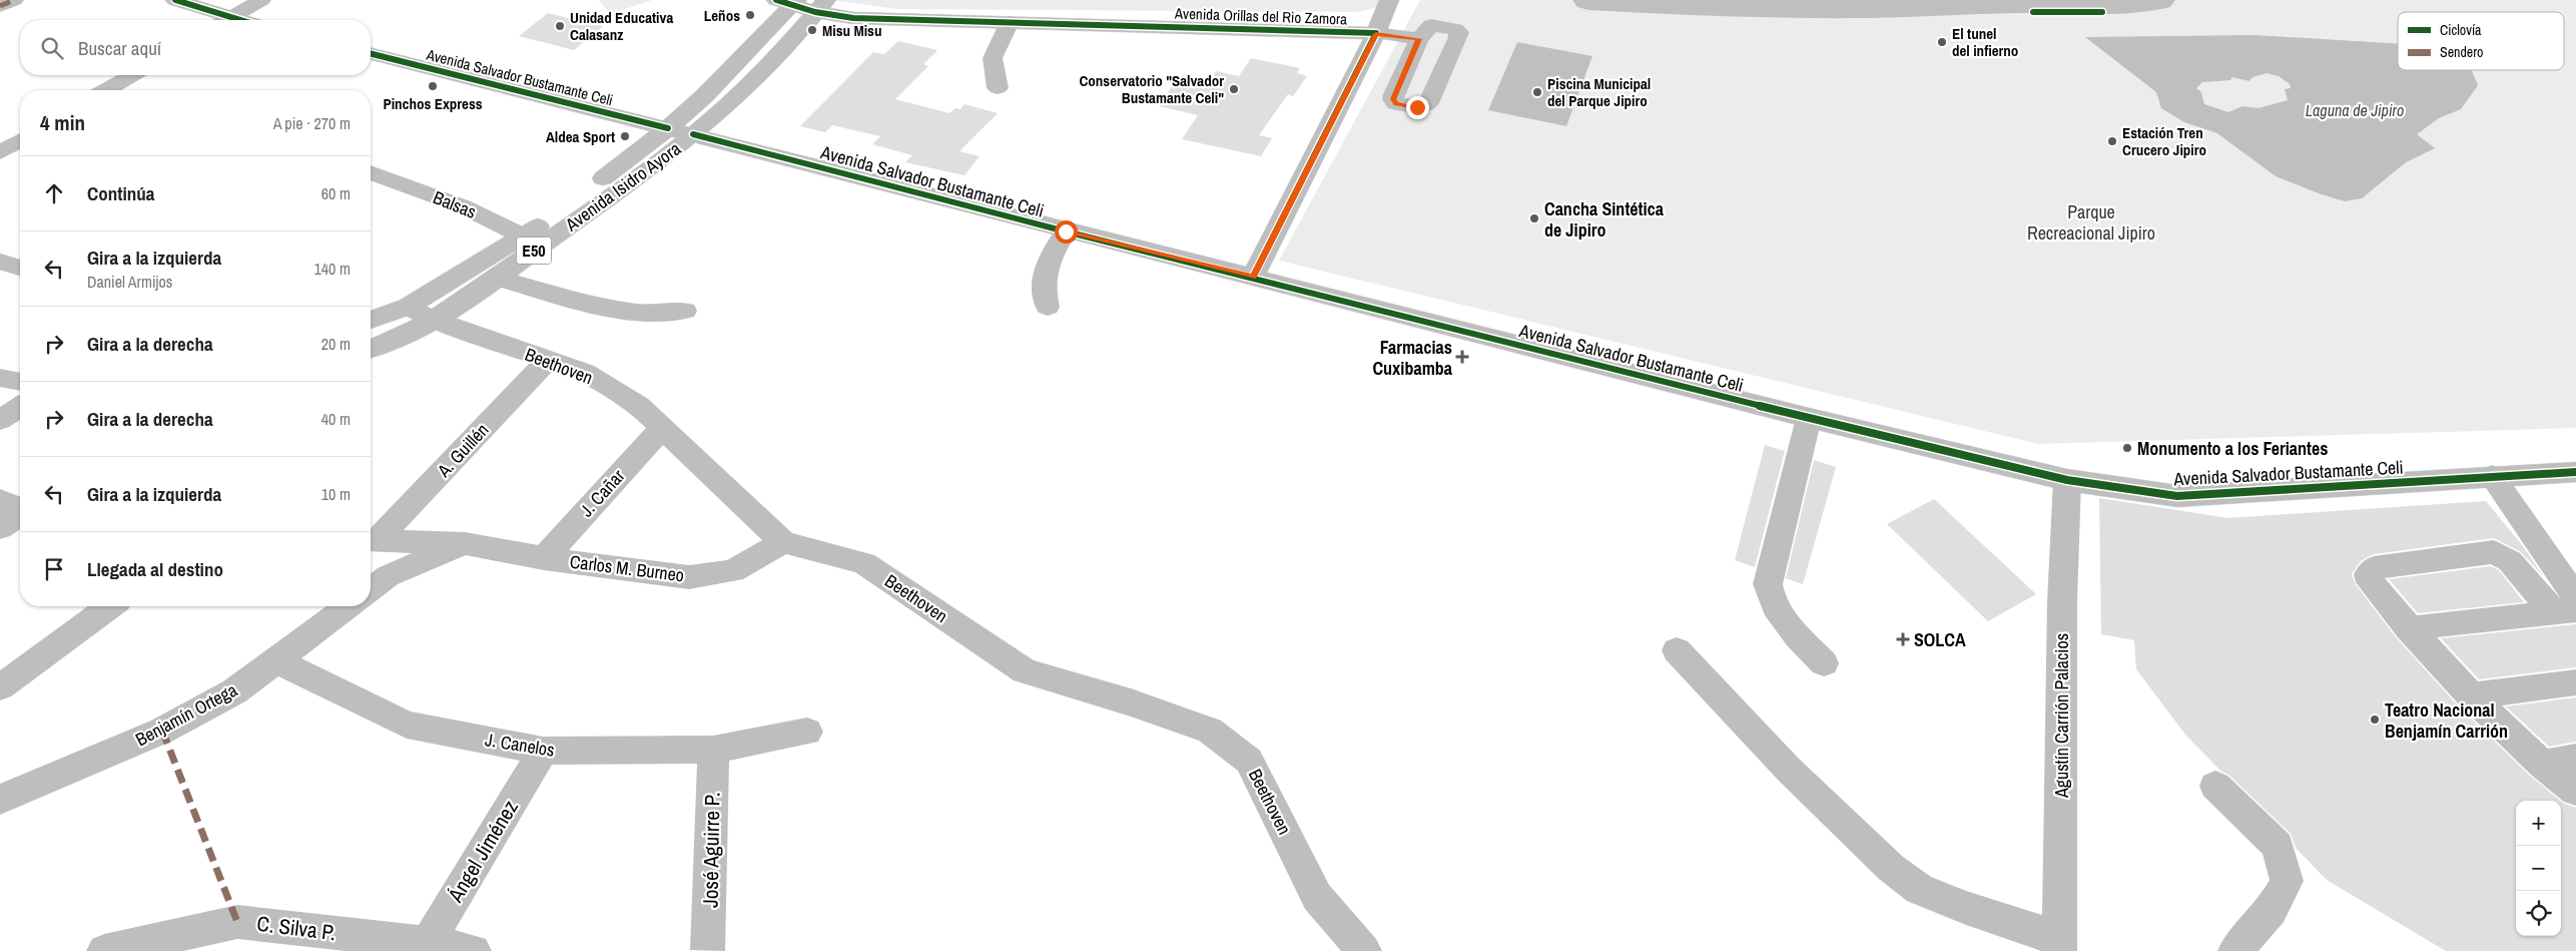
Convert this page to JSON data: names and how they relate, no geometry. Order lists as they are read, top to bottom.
{
  "streets": {
    "main road": [
      "Avenida Orillas del Rio Zamora",
      "Avenida Salvador Bustamante Celi",
      "Avenida Isidro Ayora",
      "Balsas",
      "E50",
      "Beethoven",
      "A. Guillén",
      "J. Cañar",
      "Carlos M. Burneo",
      "Benjamín Ortega",
      "Agustín Carrión Palacios",
      "J. Canelos",
      "José Aguirre P.",
      "Ángel Jiménez",
      "C. Silva P."
    ]
  },
  "crossings": [
    ["Avenida Orillas del Rio Zamora", "Avenida Isidro Ayora"],
    ["Avenida Salvador Bustamante Celi", "Avenida Isidro Ayora"],
    ["Avenida Salvador Bustamante Celi", "Agustín Carrión Palacios"],
    ["Avenida Isidro Ayora", "Balsas"],
    ["Avenida Isidro Ayora", "Beethoven"],
    ["Beethoven", "A. Guillén"],
    ["Beethoven", "J. Cañar"],
    ["Beethoven", "Carlos M. Burneo"],
    ["A. Guillén", "Carlos M. Burneo"],
    ["J. Cañar", "Carlos M. Burneo"],
    ["Benjamín Ortega", "J. Canelos"],
    ["J. Canelos", "José Aguirre P."],
    ["J. Canelos", "Ángel Jiménez"],
    ["Ángel Jiménez", "C. Silva P."]
  ],
  "water": ["Laguna de Jipiro"],
  "parks": ["Parque Recreacional Jipiro"],
  "places": {
    "other": [
      "Leños",
      "Unidad Educativa Calasanz",
      "Misu Misu",
      "El tunel del infierno",
      "Pinchos Express",
      "Conservatorio \"Salvador Bustamante Celi\"",
      "Piscina Municipal del Parque Jipiro",
      "Aldea Sport",
      "Estación Tren Crucero Jipiro",
      "Cancha Sintética de Jipiro",
      "Monumento a los Feriantes",
      "Teatro Nacional Benjamín Carrión"
    ],
    "health": ["Farmacias Cuxibamba", "SOLCA"]
  },
  "legend": ["Ciclovía", "Sendero"],
  "page": {
    "search": "Buscar aquí",
    "heading": ["4 min", "A pie · 270 m"],
    "list": [
      ["Continúa", "60 m"],
      ["Gira a la izquierda", "Daniel Armijos", "140 m"],
      ["Gira a la derecha", "20 m"],
      ["Gira a la derecha", "40 m"],
      ["Gira a la izquierda", "10 m"],
      "Llegada al destino"
    ],
    "map_buttons": ["+", "−"]
  }
}
